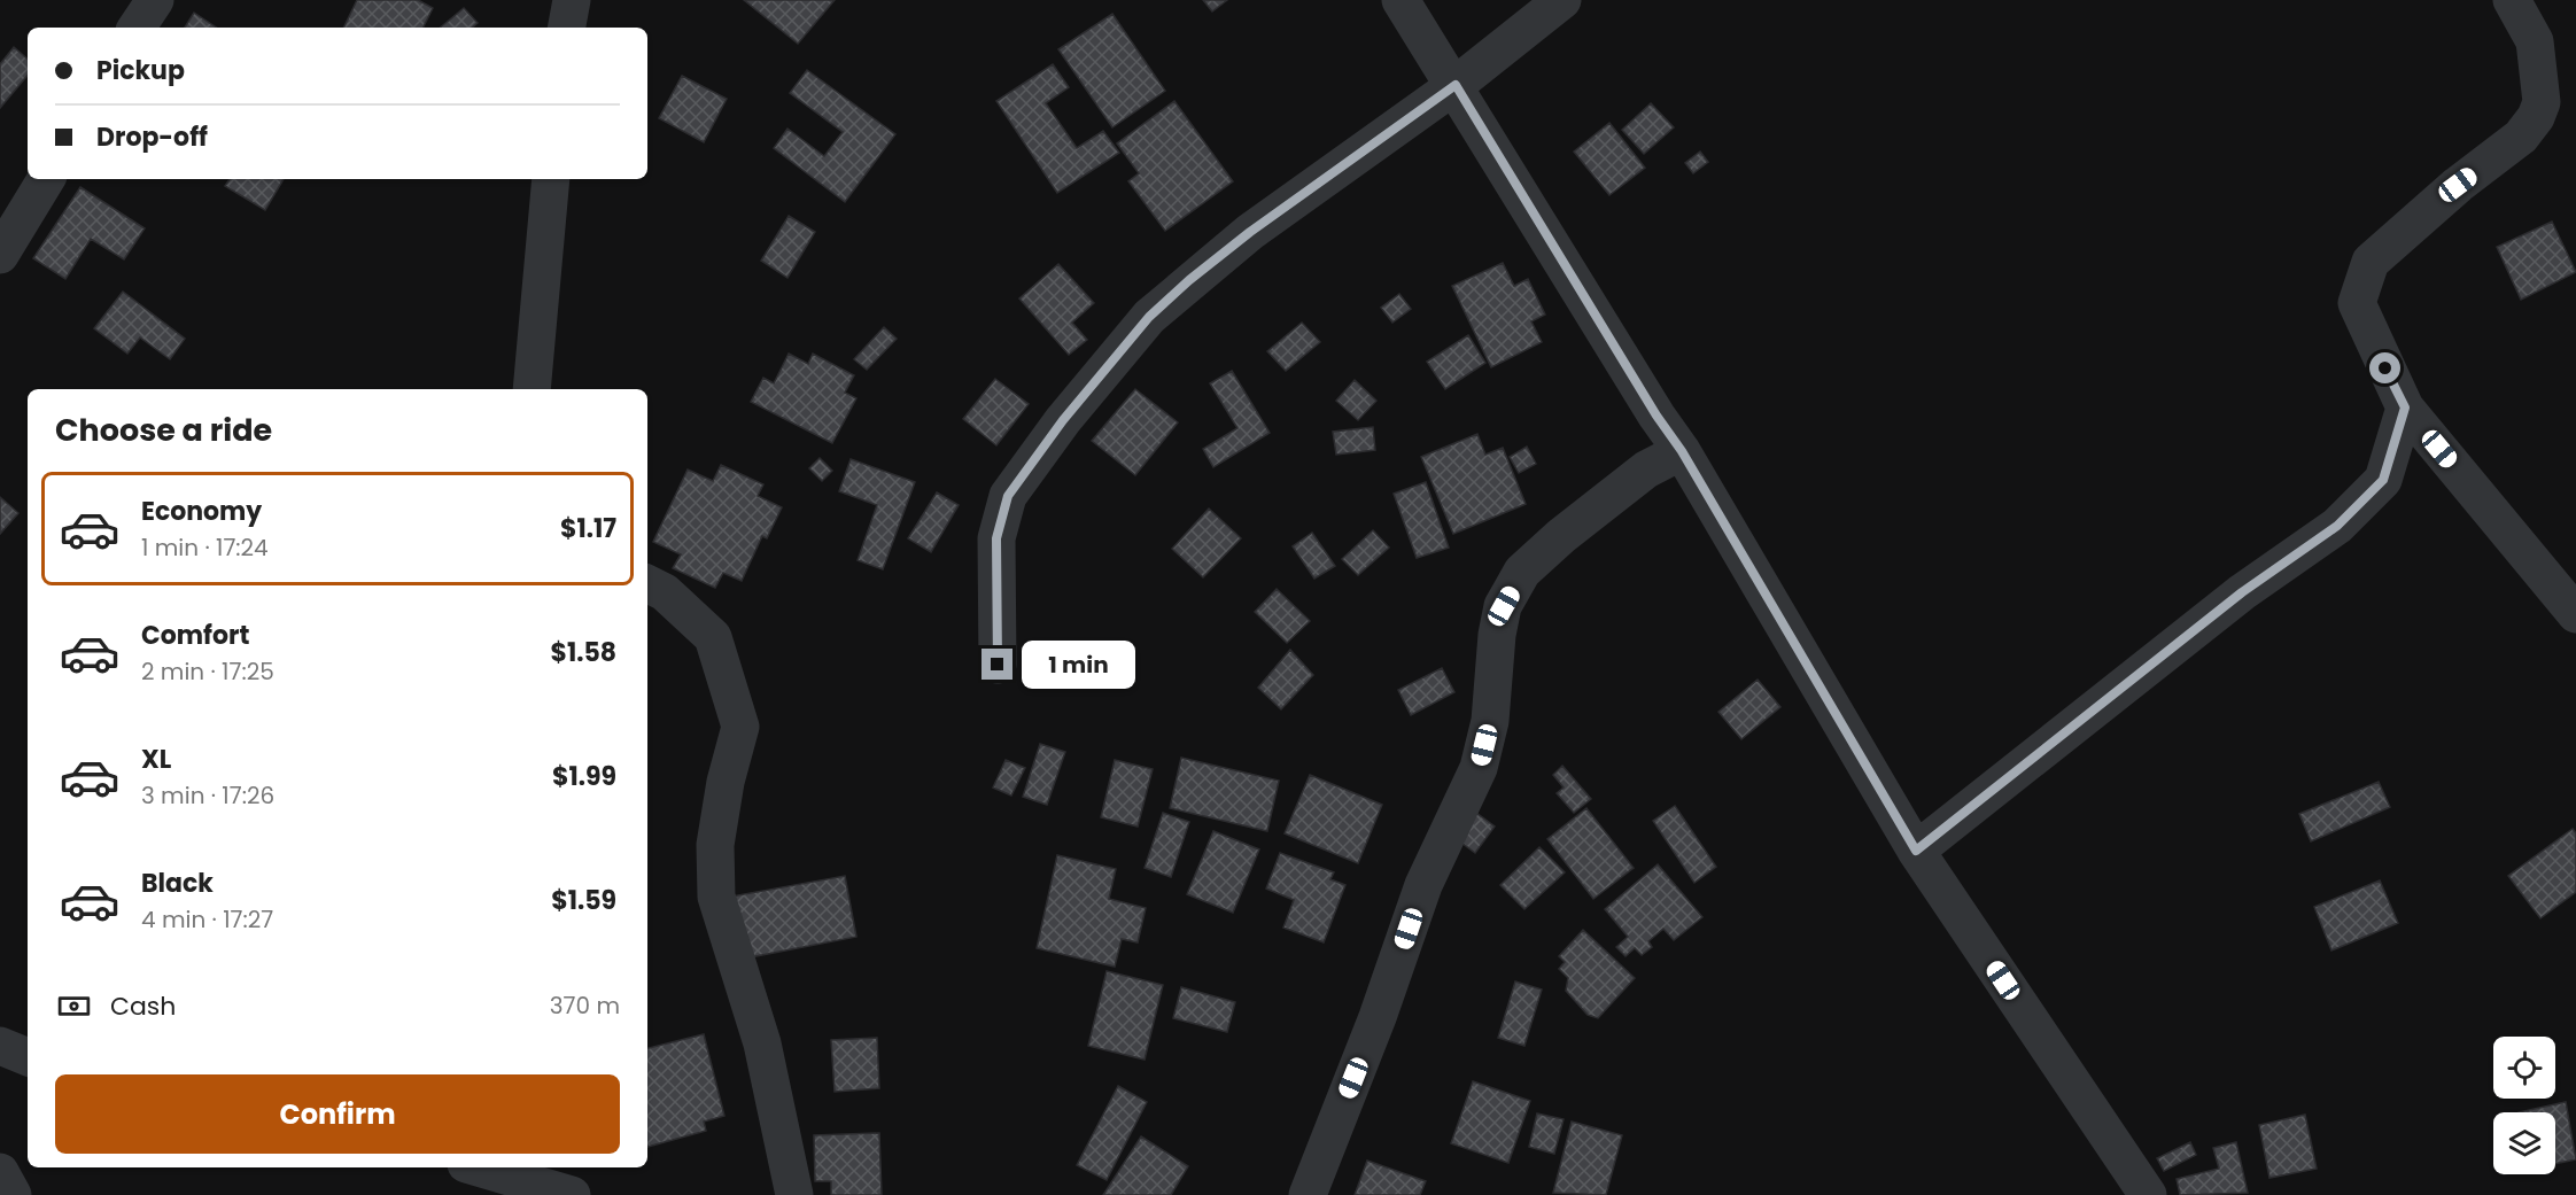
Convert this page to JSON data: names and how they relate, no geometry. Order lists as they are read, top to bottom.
{
  "page": {
    "banner": ["Pickup", "Drop-off"],
    "heading": "Choose a ride",
    "list": [
      {
        "name": "Economy",
        "note": "1 min · 17:24",
        "value": "$1.17"
      },
      {
        "name": "Comfort",
        "note": "2 min · 17:25",
        "value": "$1.58"
      },
      {
        "name": "XL",
        "note": "3 min · 17:26",
        "value": "$1.99"
      },
      {
        "name": "Black",
        "note": "4 min · 17:27",
        "value": "$1.59"
      }
    ],
    "bubble": "1 min",
    "pay": ["Cash", "370 m"],
    "buttons": "Confirm"
  }
}
